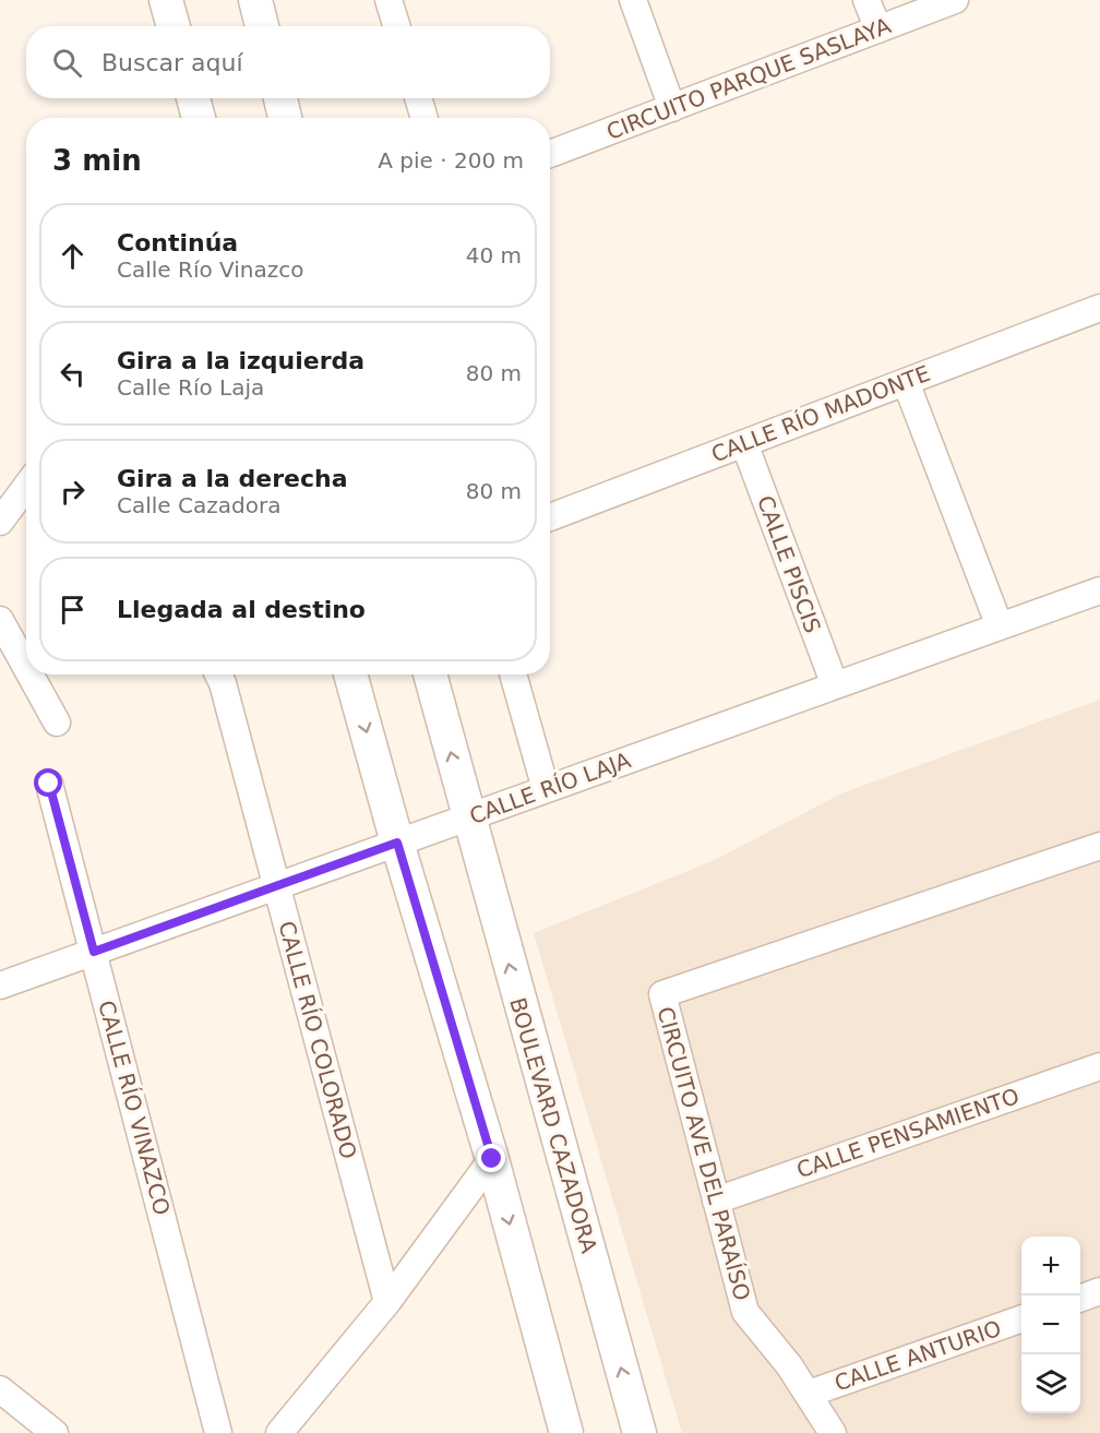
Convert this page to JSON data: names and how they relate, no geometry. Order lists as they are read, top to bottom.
{
  "streets": {
    "street": [
      "CIRCUITO PARQUE SASLAYA",
      "CALLE RÍO MADONTE",
      "CALLE PISCIS",
      "CALLE RÍO LAJA",
      "CALLE RÍO COLORADO",
      "CALLE RÍO VINAZCO",
      "BOULEVARD CAZADORA",
      "CALLE PENSAMIENTO",
      "CIRCUITO AVE DEL PARAÍSO",
      "CALLE ANTURIO"
    ]
  },
  "crossings": [
    ["CALLE RÍO MADONTE", "CALLE PISCIS"],
    ["CALLE PISCIS", "CALLE RÍO LAJA"],
    ["CALLE RÍO LAJA", "CALLE RÍO COLORADO"],
    ["CALLE RÍO LAJA", "CALLE RÍO VINAZCO"],
    ["CALLE RÍO LAJA", "BOULEVARD CAZADORA"],
    ["CALLE PENSAMIENTO", "CIRCUITO AVE DEL PARAÍSO"],
    ["CIRCUITO AVE DEL PARAÍSO", "CALLE ANTURIO"]
  ],
  "page": {
    "search": "Buscar aquí",
    "heading": ["3 min", "A pie · 200 m"],
    "list": [
      ["Continúa", "Calle Río Vinazco", "40 m"],
      ["Gira a la izquierda", "Calle Río Laja", "80 m"],
      ["Gira a la derecha", "Calle Cazadora", "80 m"],
      "Llegada al destino"
    ],
    "map_buttons": ["+", "−"]
  }
}
